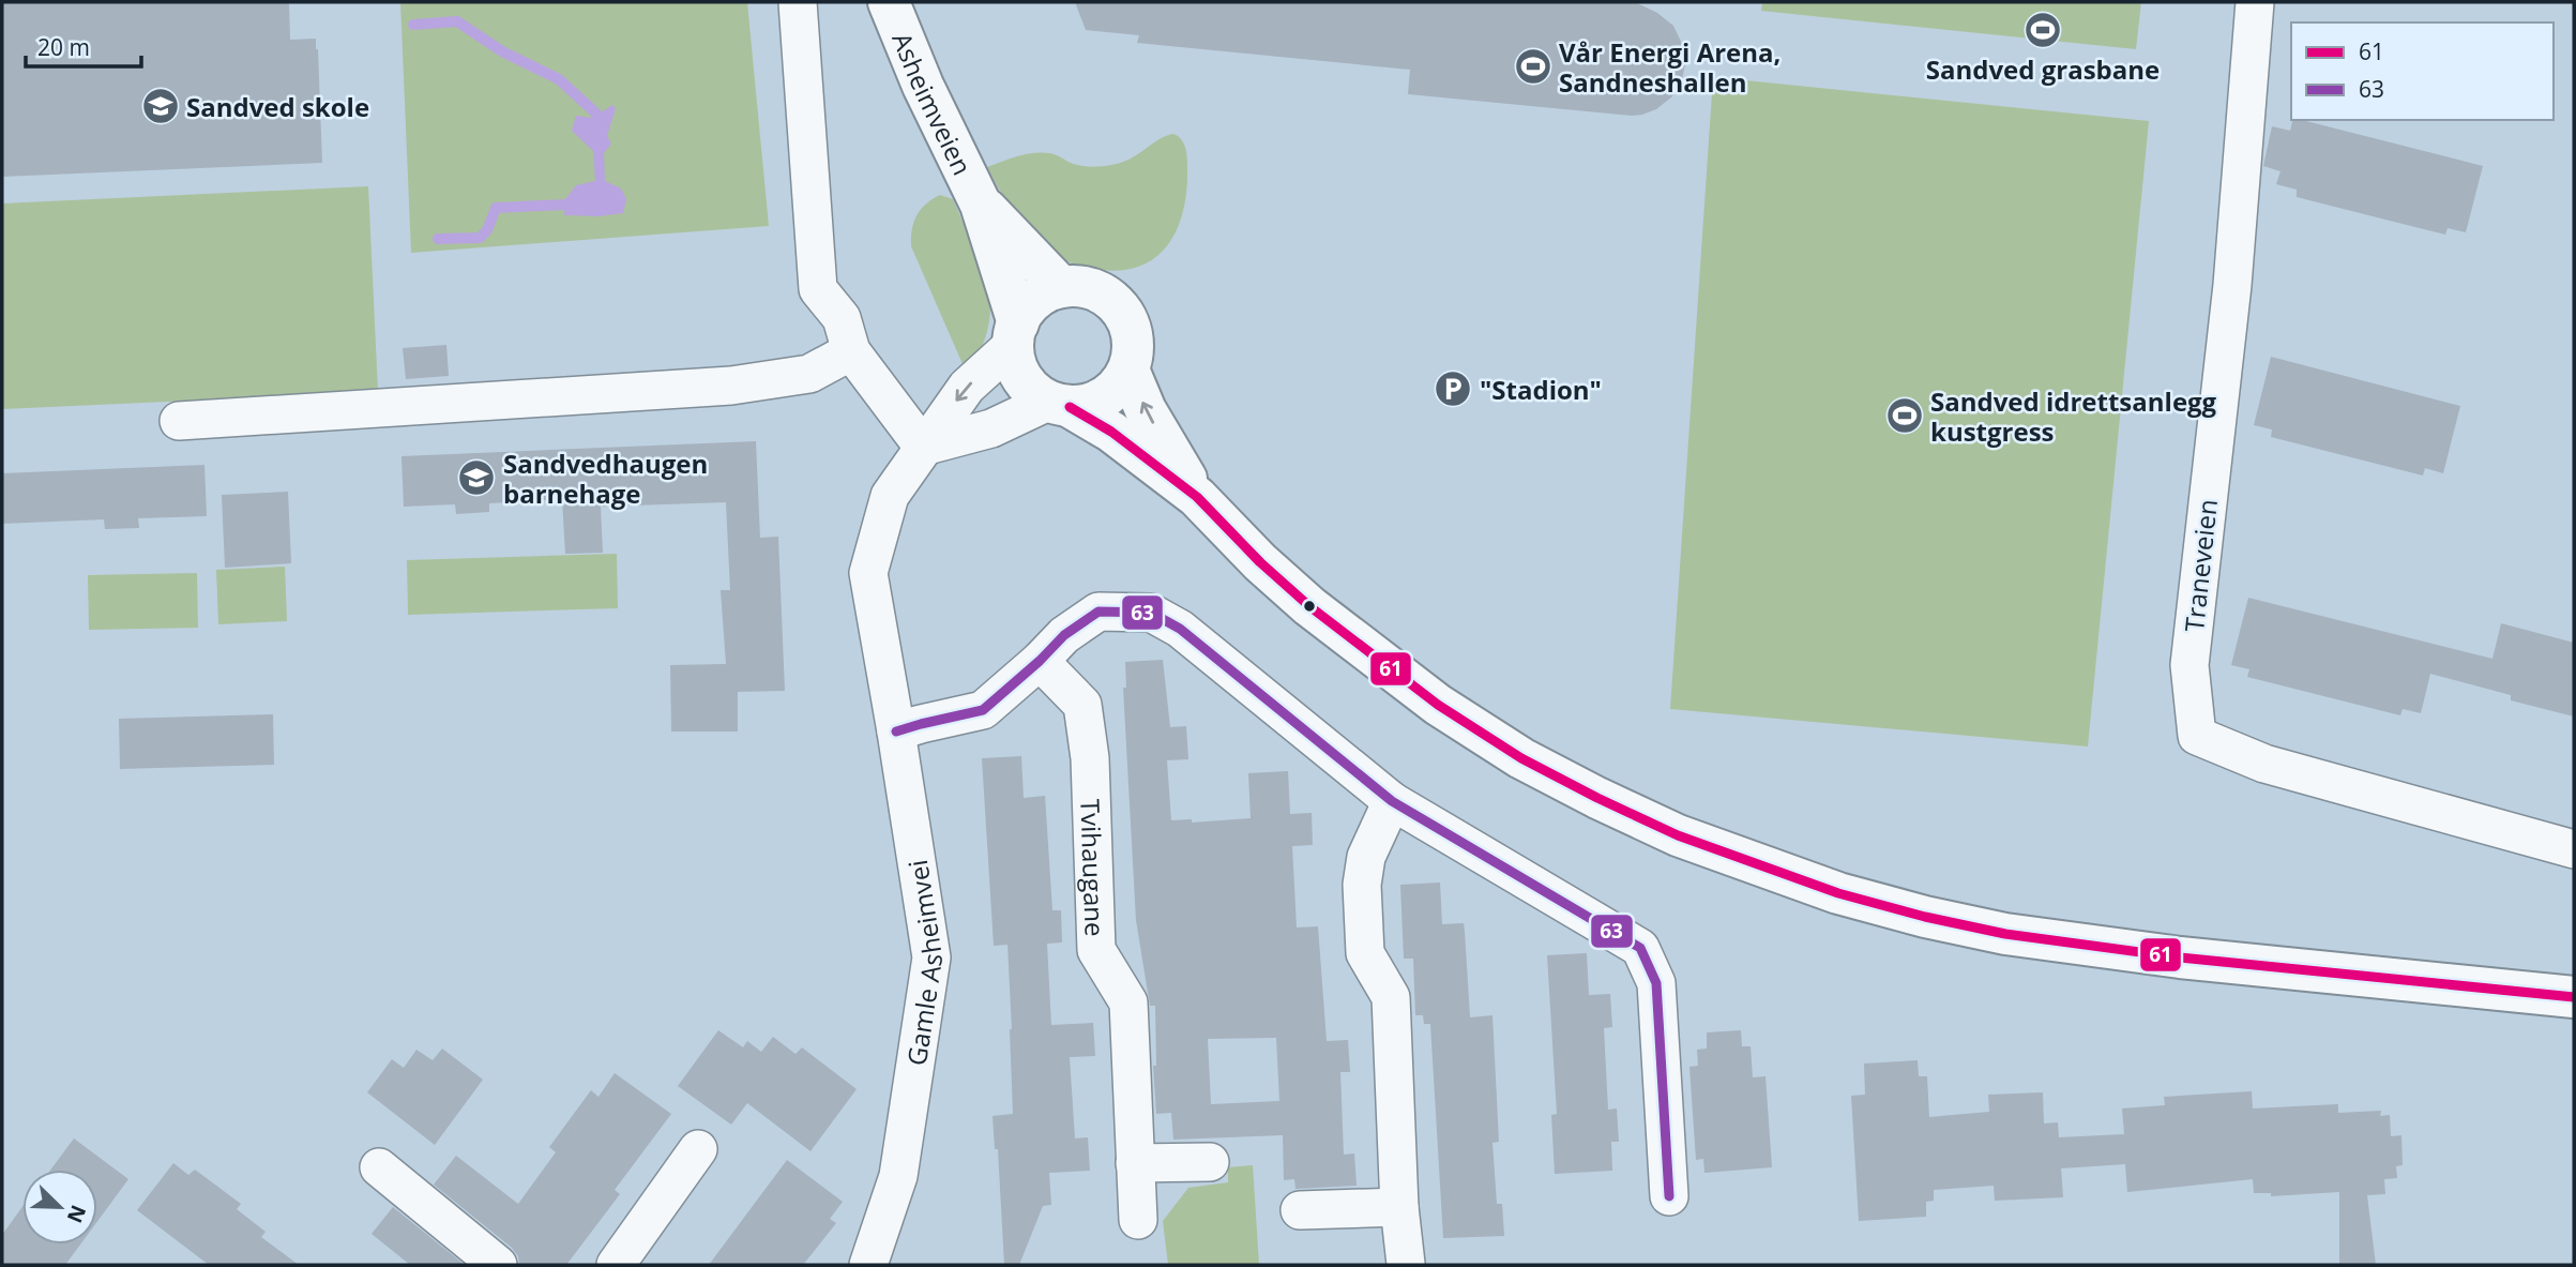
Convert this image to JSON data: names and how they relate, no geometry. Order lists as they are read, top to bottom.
{
  "streets": {
    "main road": ["Asheimveien"],
    "street": ["Traneveien", "Tvihaugane", "Gamle Asheimvei"]
  },
  "crossings": [
    ["Asheimveien", "Gamle Asheimvei"]
  ],
  "places": {
    "sports": ["Sandved grasbane", "Vår Energi Arena, Sandneshallen", "Sandved idrettsanlegg kustgress"],
    "school or university": ["Sandved skole", "Sandvedhaugen barnehage"],
    "parking": ["\"Stadion\""]
  },
  "lines": ["transit line 61", "transit line 63"],
  "legend": ["61", "63"],
  "scale_bar": "20 m",
  "north": "bottom right"
}
